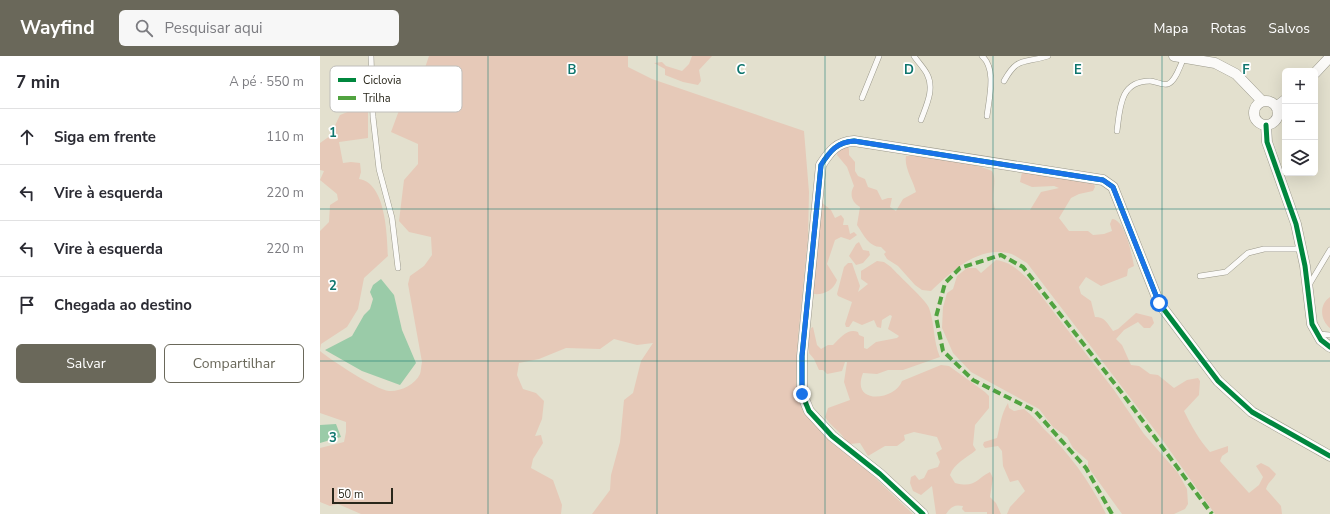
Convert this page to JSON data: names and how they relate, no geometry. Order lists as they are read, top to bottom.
{
  "legend": ["Ciclovia", "Trilha"],
  "scale_bar": "50 m",
  "page": {
    "header": "Wayfind",
    "search": "Pesquisar aqui",
    "nav": ["Mapa", "Rotas", "Salvos"],
    "heading": ["7 min", "A pé · 550 m"],
    "map_buttons": ["+", "−"],
    "list": [
      ["Siga em frente", "110 m"],
      ["Vire à esquerda", "220 m"],
      ["Vire à esquerda", "220 m"],
      "Chegada ao destino"
    ],
    "buttons": ["Salvar", "Compartilhar"],
    "scale": "50 m"
  },
  "grid": {
    "columns": [
      "B",
      "C",
      "D",
      "E",
      "F"
    ],
    "rows": ["1", "2", "3"]
  }
}
